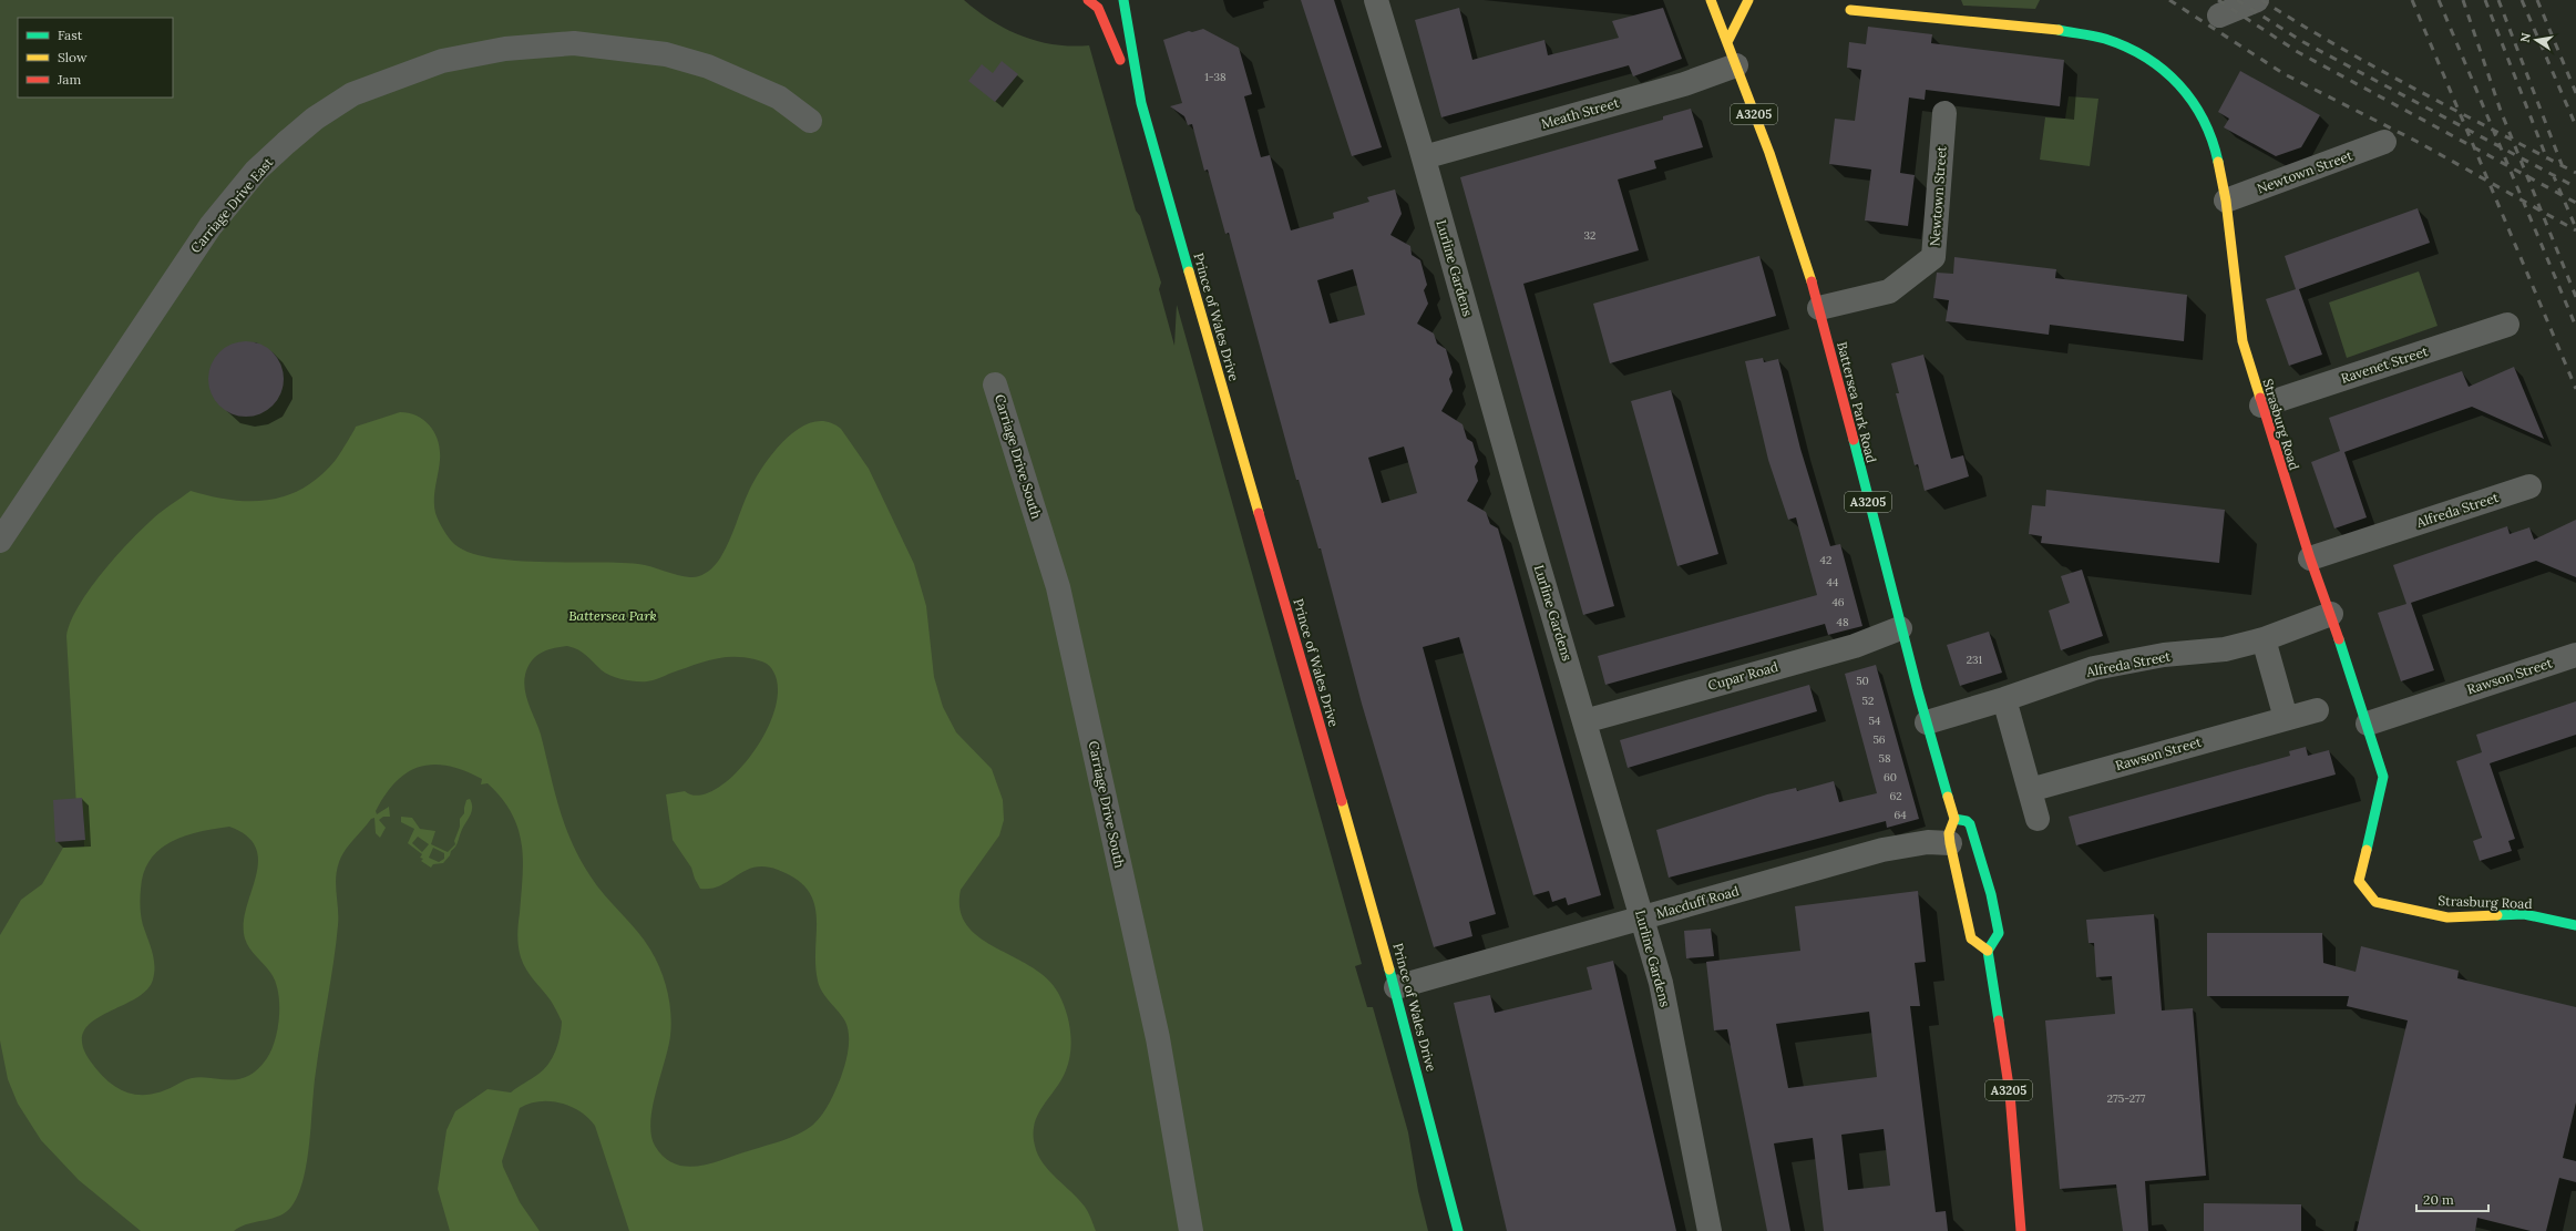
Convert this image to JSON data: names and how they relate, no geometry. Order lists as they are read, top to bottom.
{
  "streets": {
    "main road": [
      "A3205",
      "Prince of Wales Drive",
      "Battersea Park Road",
      "Strasburg Road"
    ],
    "street": [
      "Meath Street",
      "Newtown Street",
      "Carriage Drive East",
      "Lurline Gardens",
      "Ravenet Street",
      "Carriage Drive South",
      "Alfreda Street",
      "Cupar Road",
      "Rawson Street",
      "Macduff Road"
    ]
  },
  "crossings": [
    ["Meath Street", "Lurline Gardens"],
    ["Meath Street", "Battersea Park Road"],
    ["A3205", "Battersea Park Road"],
    ["Newtown Street", "Battersea Park Road"],
    ["Newtown Street", "Strasburg Road"],
    ["Lurline Gardens", "Cupar Road"],
    ["Lurline Gardens", "Macduff Road"],
    ["Prince of Wales Drive", "Macduff Road"],
    ["Ravenet Street", "Strasburg Road"],
    ["Battersea Park Road", "Alfreda Street"],
    ["Battersea Park Road", "Cupar Road"],
    ["Battersea Park Road", "Macduff Road"],
    ["Strasburg Road", "Alfreda Street"],
    ["Strasburg Road", "Rawson Street"]
  ],
  "parks": ["Battersea Park"],
  "house_numbers": [
    "1-38",
    "32",
    "42",
    "44",
    "46",
    "48",
    "231",
    "50",
    "52",
    "54",
    "56",
    "58",
    "60",
    "62",
    "64",
    "275-277"
  ],
  "legend": ["Fast", "Slow", "Jam"],
  "scale_bar": "20 m",
  "north": "left"
}
